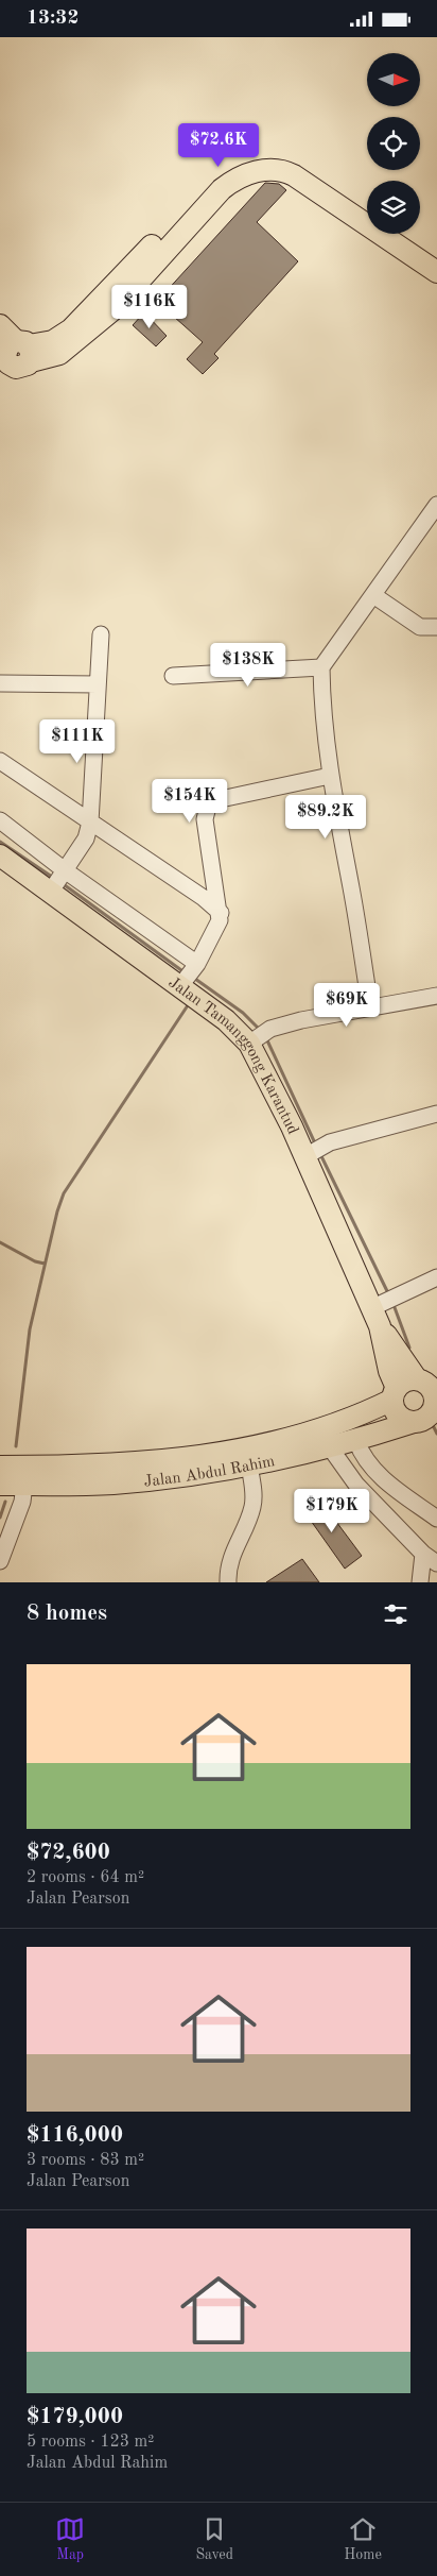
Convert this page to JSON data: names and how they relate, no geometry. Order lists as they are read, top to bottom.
{
  "streets": {
    "main road": ["Jalan Tamanggong Karantud", "Jalan Abdul Rahim"]
  },
  "crossings": [
    ["Jalan Tamanggong Karantud", "Jalan Abdul Rahim"]
  ],
  "north": "right",
  "page": {
    "status": "13:32",
    "price": [
      "$72.6K",
      "$116K",
      "$138K",
      "$111K",
      "$154K",
      "$89.2K",
      "$69K",
      "$179K"
    ],
    "heading": "8 homes",
    "list": [
      {
        "name": "$72,600",
        "note": "2 rooms · 64 m² · Jalan Pearson"
      },
      {
        "name": "$116,000",
        "note": "3 rooms · 83 m² · Jalan Pearson"
      },
      {
        "name": "$179,000",
        "note": "5 rooms · 123 m² · Jalan Abdul Rahim"
      }
    ],
    "tabs": ["Map", "Saved", "Home"]
  }
}
